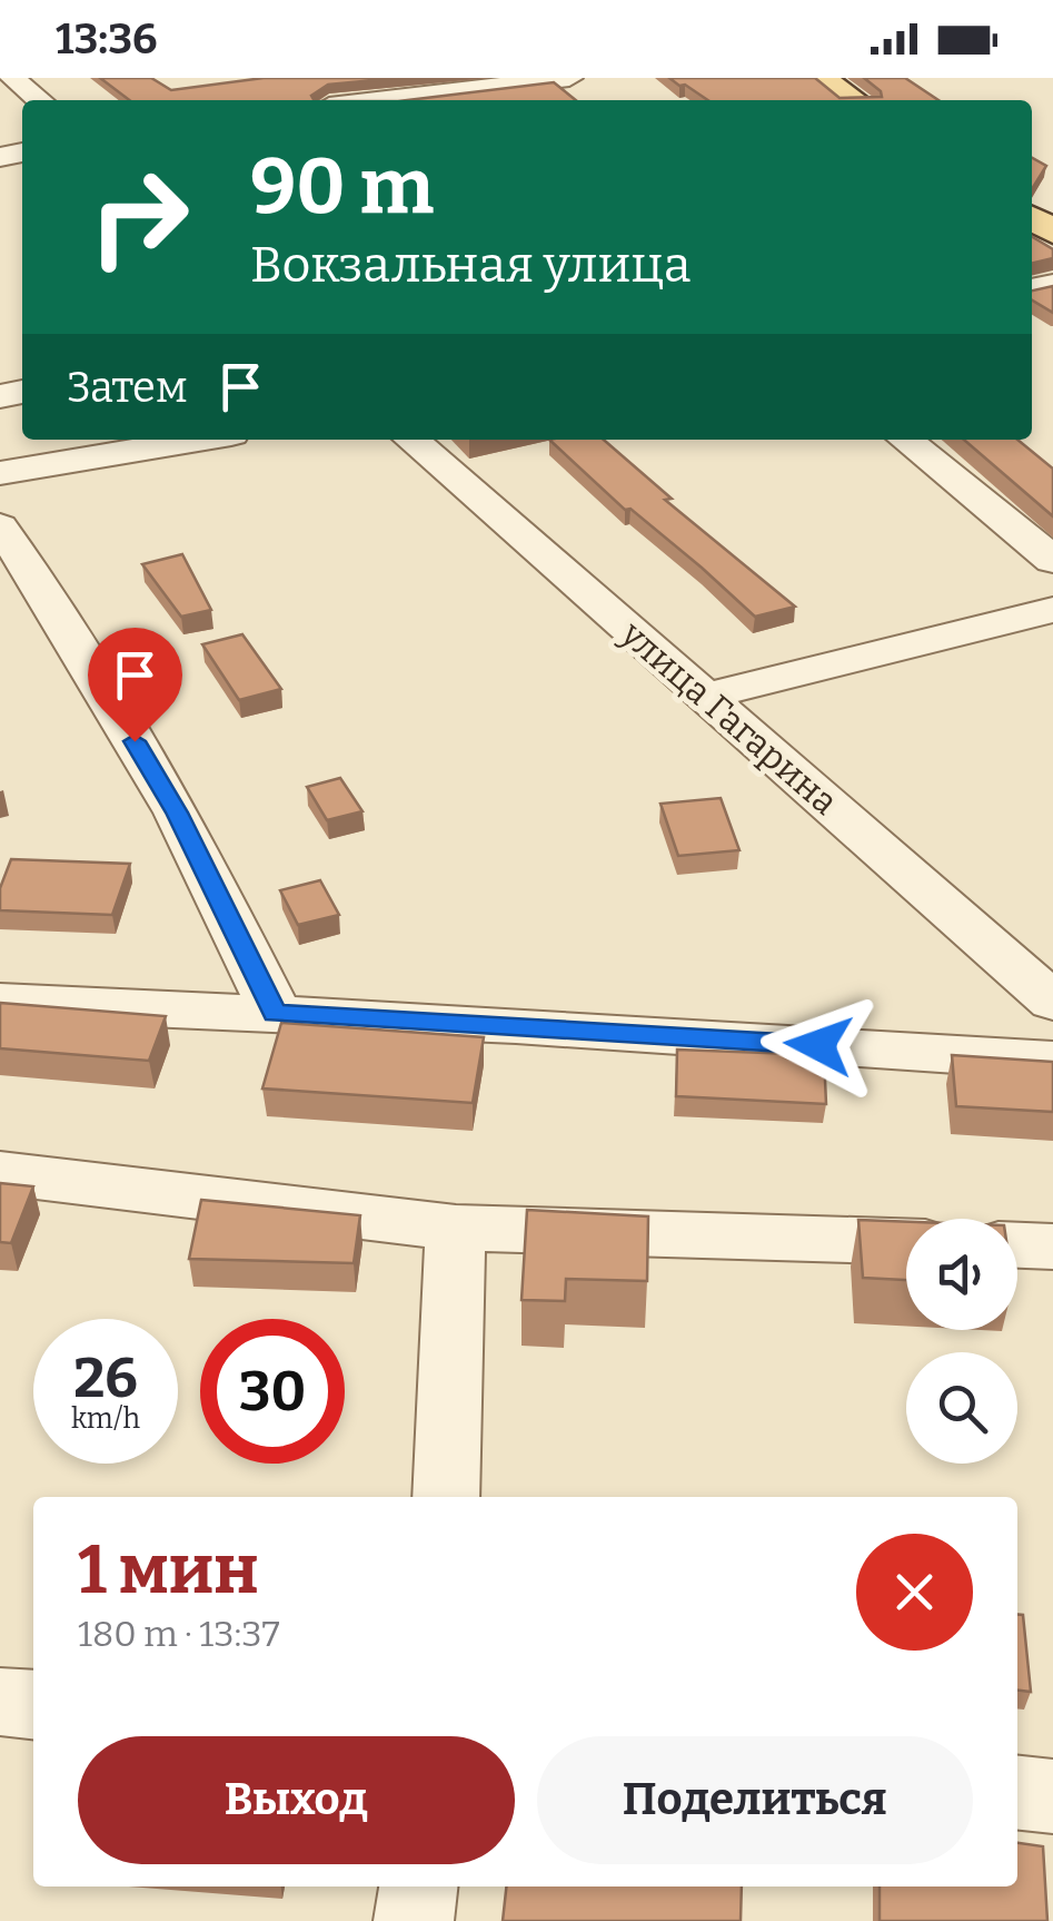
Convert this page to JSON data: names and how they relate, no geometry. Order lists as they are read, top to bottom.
{
  "streets": {
    "street": ["улица Гагарина"]
  },
  "page": {
    "status": "13:36",
    "turn": ["90 m", "Вокзальная улица"],
    "then": "Затем",
    "speed": "26 km/h",
    "limit": "30",
    "heading": ["1 мин", "180 m · 13:37"],
    "buttons": ["Выход", "Поделиться"]
  }
}
